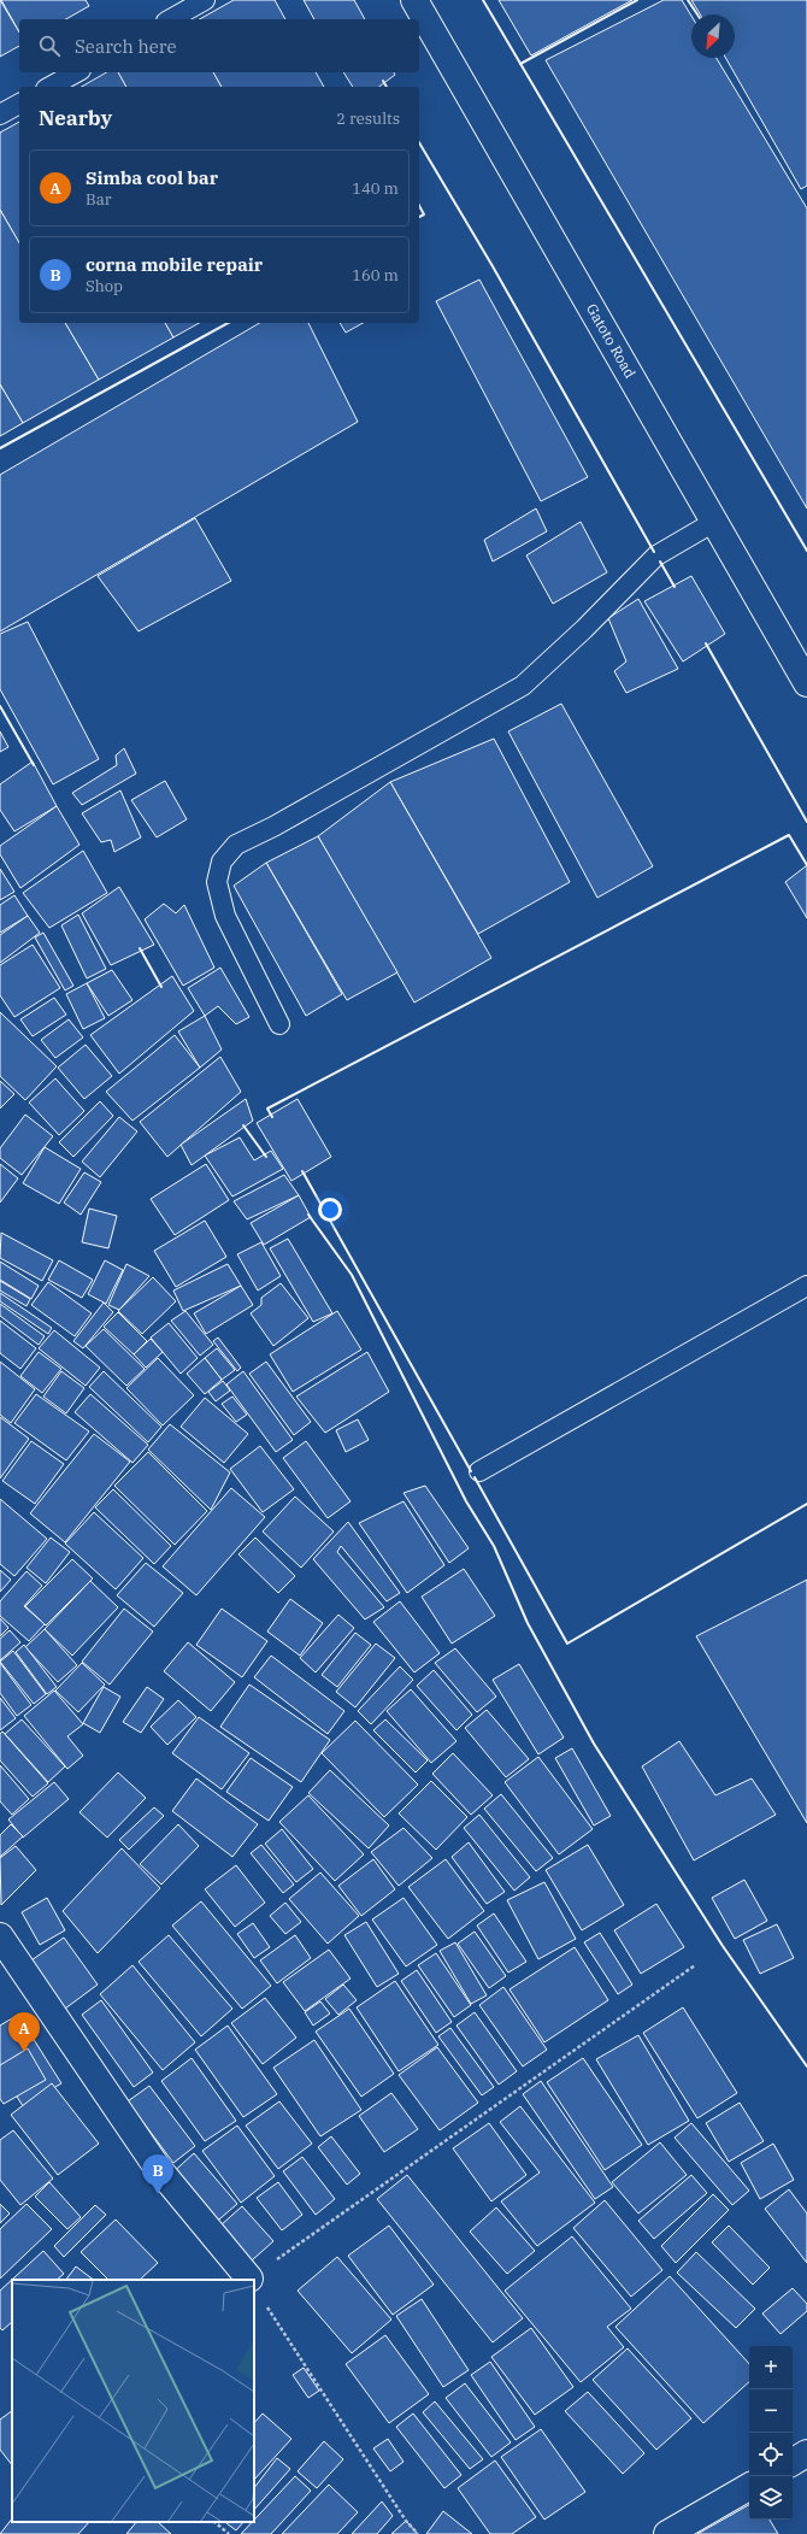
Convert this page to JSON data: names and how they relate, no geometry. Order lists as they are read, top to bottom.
{
  "streets": {
    "street": ["Gatoto Road"]
  },
  "north": "bottom left",
  "page": {
    "search": "Search here",
    "heading": ["Nearby", "2 results"],
    "list": [
      {
        "mark": "A",
        "name": "Simba cool bar",
        "note": "Bar",
        "value": "140 m"
      },
      {
        "mark": "B",
        "name": "corna mobile repair",
        "note": "Shop",
        "value": "160 m"
      }
    ],
    "pins": ["A", "B"],
    "map_buttons": ["+", "−"]
  }
}
